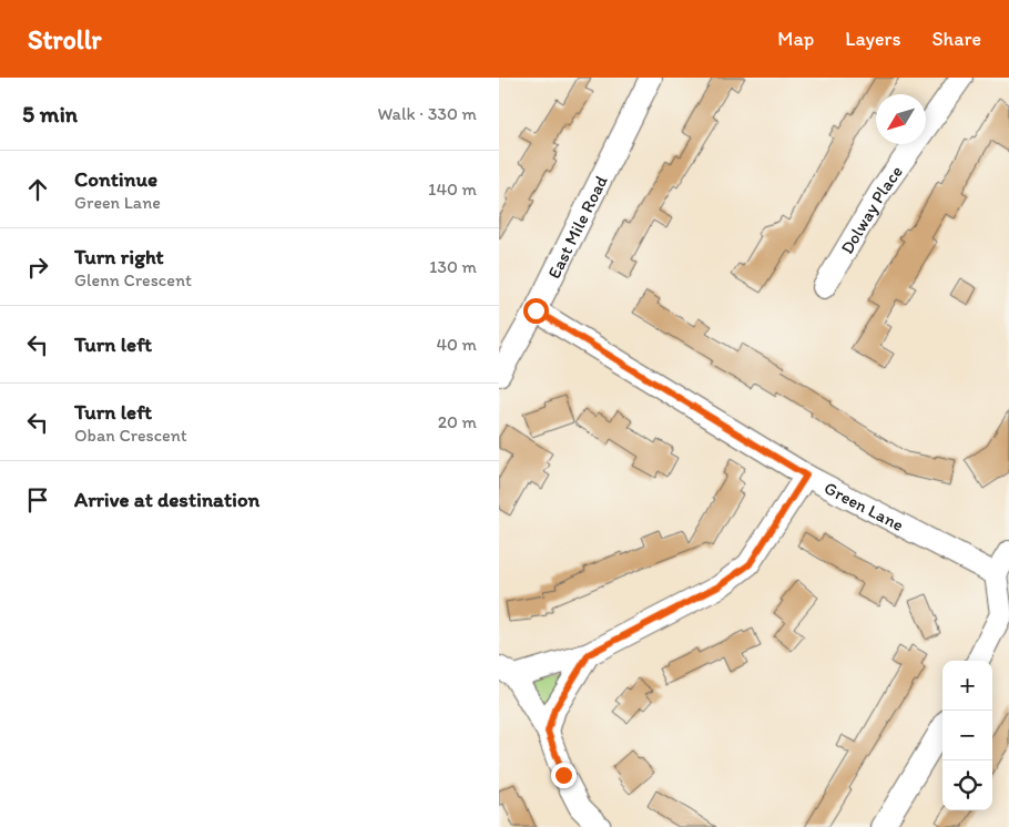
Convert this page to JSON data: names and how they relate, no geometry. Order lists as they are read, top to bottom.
{
  "streets": {
    "street": ["Dolway Place", "East Mile Road", "Green Lane"]
  },
  "crossings": [
    ["East Mile Road", "Green Lane"]
  ],
  "north": "bottom left",
  "page": {
    "header": "Strollr",
    "nav": ["Map", "Layers", "Share"],
    "heading": ["5 min", "Walk · 330 m"],
    "list": [
      ["Continue", "Green Lane", "140 m"],
      ["Turn right", "Glenn Crescent", "130 m"],
      ["Turn left", "40 m"],
      ["Turn left", "Oban Crescent", "20 m"],
      "Arrive at destination"
    ],
    "map_buttons": ["+", "−"]
  }
}
